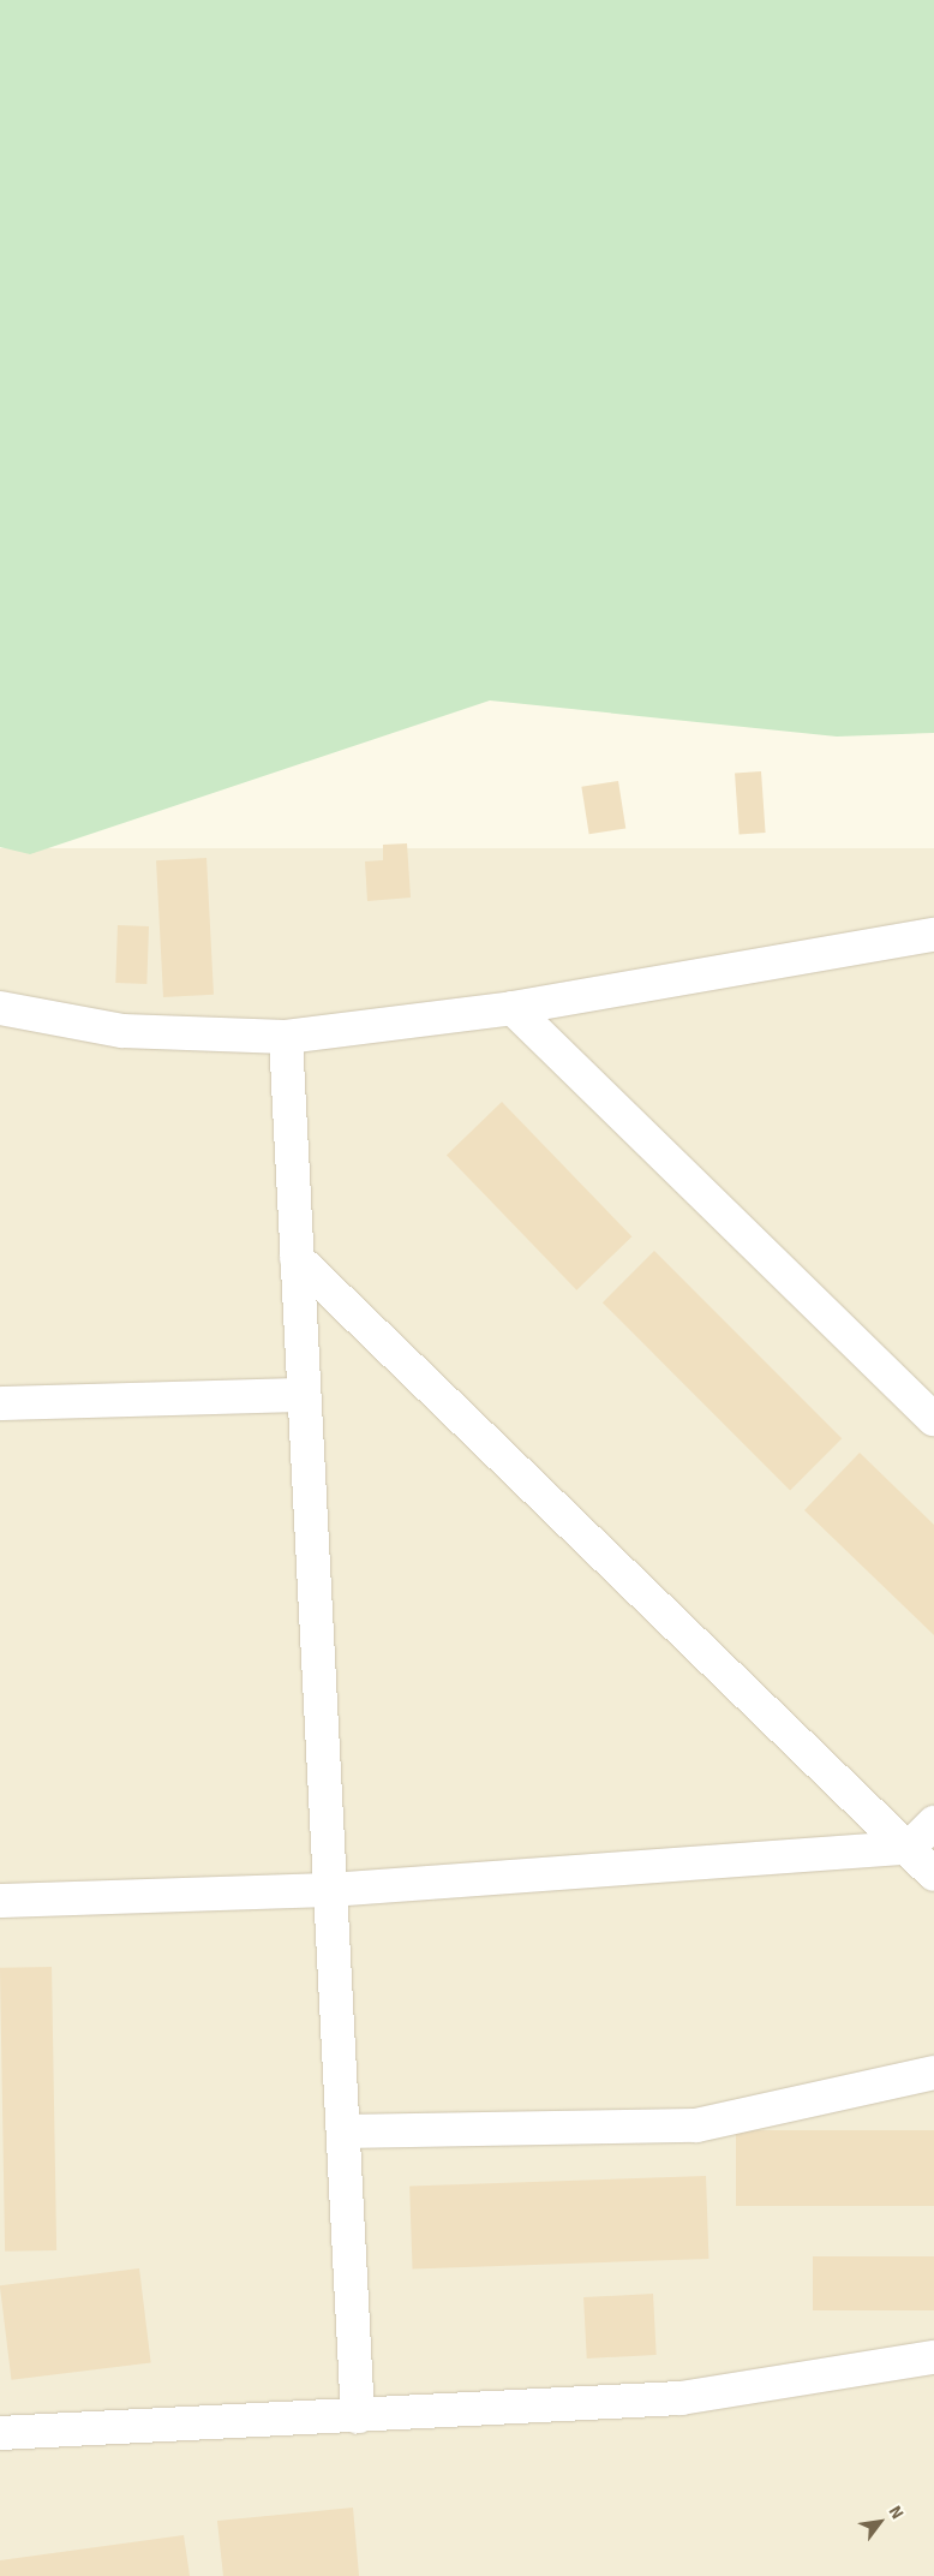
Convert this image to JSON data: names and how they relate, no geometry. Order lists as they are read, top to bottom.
{
  "north": "top right"
}
